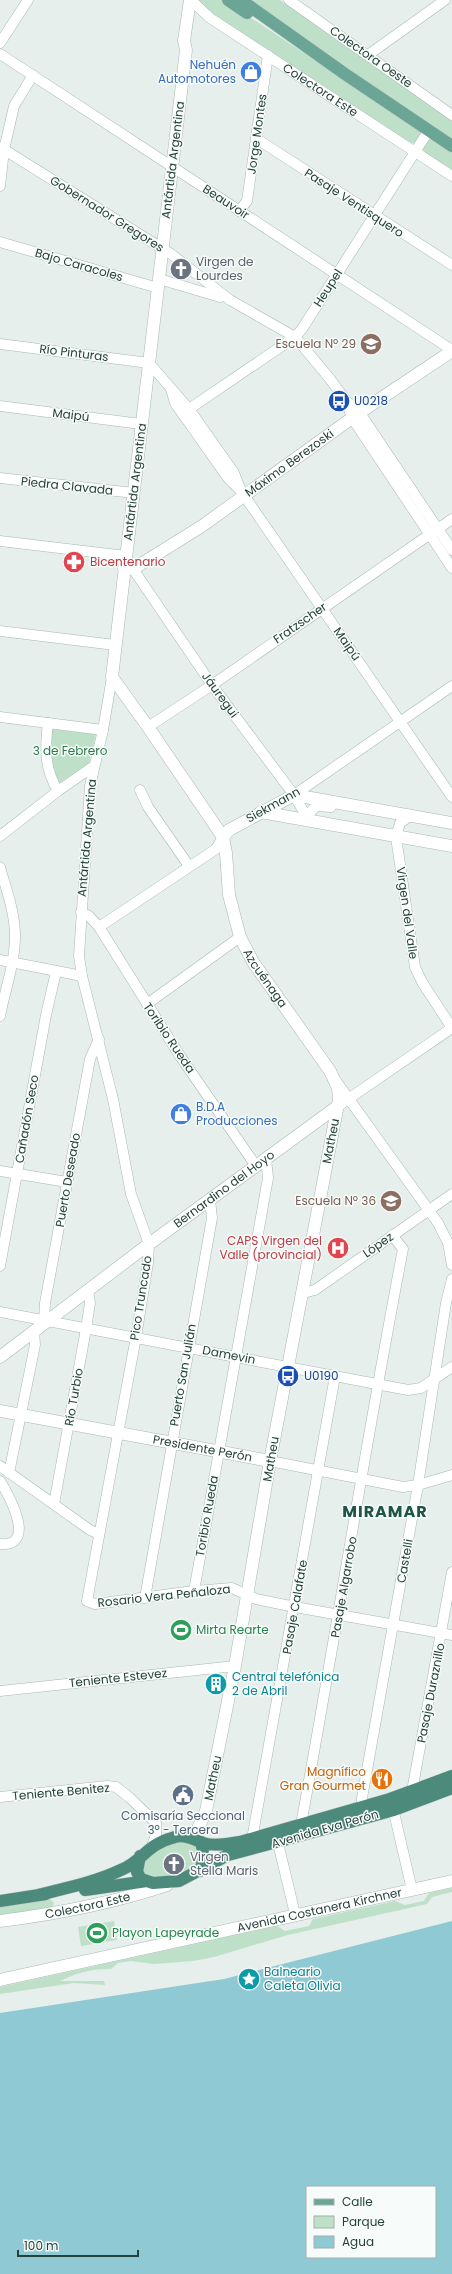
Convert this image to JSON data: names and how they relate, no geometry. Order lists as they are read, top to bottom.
{
  "streets": {
    "highway": ["Avenida Eva Perón"],
    "street": [
      "Colectora Oeste",
      "Colectora Este",
      "Jorge Montes",
      "Antártida Argentina",
      "Beauvoir",
      "Pasaje Ventisquero",
      "Gobernador Gregores",
      "Bajo Caracoles",
      "Heupel",
      "Río Pinturas",
      "Maipú",
      "Máximo Berezoski",
      "Piedra Clavada",
      "Fratzscher",
      "Jáuregui",
      "Siekmann",
      "Virgen del Valle",
      "Azcuénaga",
      "Toribio Rueda",
      "Cañadón Seco",
      "Matheu",
      "Puerto Deseado",
      "Bernardino del Hoyo",
      "López",
      "Pico Truncado",
      "Damevin",
      "Puerto San Julián",
      "Río Turbio",
      "Presidente Perón",
      "Castelli",
      "Pasaje Algarrobo",
      "Rosario Vera Peñaloza",
      "Pasaje Calafate",
      "Teniente Estevez",
      "Pasaje Duraznillo",
      "Teniente Benitez",
      "Avenida Costanera Kirchner"
    ]
  },
  "crossings": [
    ["Colectora Este", "Jorge Montes"],
    ["Colectora Este", "Antártida Argentina"],
    ["Colectora Este", "Heupel"],
    ["Colectora Este", "Matheu"],
    ["Colectora Este", "Teniente Benitez"],
    ["Colectora Este", "Avenida Eva Perón"],
    ["Jorge Montes", "Beauvoir"],
    ["Jorge Montes", "Pasaje Ventisquero"],
    ["Antártida Argentina", "Beauvoir"],
    ["Antártida Argentina", "Gobernador Gregores"],
    ["Antártida Argentina", "Bajo Caracoles"],
    ["Antártida Argentina", "Río Pinturas"],
    ["Antártida Argentina", "Maipú"],
    ["Antártida Argentina", "Máximo Berezoski"],
    ["Antártida Argentina", "Piedra Clavada"],
    ["Antártida Argentina", "Jáuregui"],
    ["Antártida Argentina", "Azcuénaga"],
    ["Antártida Argentina", "Toribio Rueda"],
    ["Antártida Argentina", "Pico Truncado"],
    ["Beauvoir", "Heupel"],
    ["Beauvoir", "Máximo Berezoski"],
    ["Pasaje Ventisquero", "Heupel"],
    ["Gobernador Gregores", "Bajo Caracoles"],
    ["Gobernador Gregores", "Heupel"],
    ["Gobernador Gregores", "Máximo Berezoski"],
    ["Gobernador Gregores", "Fratzscher"],
    ["Heupel", "Maipú"],
    ["Río Pinturas", "Maipú"],
    ["Maipú", "Máximo Berezoski"],
    ["Maipú", "Fratzscher"],
    ["Maipú", "Siekmann"],
    ["Máximo Berezoski", "Jáuregui"],
    ["Fratzscher", "Jáuregui"],
    ["Fratzscher", "Azcuénaga"],
    ["Jáuregui", "Siekmann"],
    ["Siekmann", "Azcuénaga"],
    ["Siekmann", "Toribio Rueda"],
    ["Virgen del Valle", "Bernardino del Hoyo"],
    ["Azcuénaga", "Matheu"],
    ["Azcuénaga", "Bernardino del Hoyo"],
    ["Azcuénaga", "López"],
    ["Toribio Rueda", "Bernardino del Hoyo"],
    ["Toribio Rueda", "Damevin"],
    ["Toribio Rueda", "Presidente Perón"],
    ["Toribio Rueda", "Rosario Vera Peñaloza"],
    ["Matheu", "Bernardino del Hoyo"],
    ["Matheu", "López"],
    ["Matheu", "Damevin"],
    ["Matheu", "Presidente Perón"],
    ["Matheu", "Rosario Vera Peñaloza"],
    ["Matheu", "Teniente Estevez"],
    ["Matheu", "Teniente Benitez"],
    ["Matheu", "Avenida Eva Perón"],
    ["Puerto Deseado", "Bernardino del Hoyo"],
    ["Puerto Deseado", "Pico Truncado"],
    ["Puerto Deseado", "Damevin"],
    ["Bernardino del Hoyo", "Pico Truncado"],
    ["Bernardino del Hoyo", "Damevin"],
    ["Bernardino del Hoyo", "Puerto San Julián"],
    ["Bernardino del Hoyo", "Río Turbio"],
    ["López", "Pasaje Algarrobo"],
    ["Pico Truncado", "Damevin"],
    ["Pico Truncado", "Presidente Perón"],
    ["Pico Truncado", "Rosario Vera Peñaloza"],
    ["Damevin", "Puerto San Julián"],
    ["Damevin", "Río Turbio"],
    ["Damevin", "Castelli"],
    ["Damevin", "Pasaje Algarrobo"],
    ["Damevin", "Pasaje Calafate"],
    ["Puerto San Julián", "Presidente Perón"],
    ["Puerto San Julián", "Rosario Vera Peñaloza"],
    ["Río Turbio", "Presidente Perón"],
    ["Presidente Perón", "Castelli"],
    ["Presidente Perón", "Pasaje Algarrobo"],
    ["Presidente Perón", "Pasaje Calafate"],
    ["Castelli", "Rosario Vera Peñaloza"],
    ["Castelli", "Avenida Eva Perón"],
    ["Pasaje Algarrobo", "Rosario Vera Peñaloza"],
    ["Pasaje Algarrobo", "Avenida Eva Perón"],
    ["Rosario Vera Peñaloza", "Pasaje Calafate"],
    ["Rosario Vera Peñaloza", "Pasaje Duraznillo"],
    ["Pasaje Calafate", "Avenida Eva Perón"],
    ["Pasaje Duraznillo", "Avenida Eva Perón"],
    ["Teniente Benitez", "Avenida Eva Perón"]
  ],
  "districts": ["MIRAMAR"],
  "parks": ["3 de Febrero"],
  "places": {
    "shop": ["Nehuén Automotores", "B.D.A Producciones"],
    "church": ["Virgen de Lourdes", "Virgen Stella Maris"],
    "school or university": ["Escuela Nº 29", "Escuela Nº 36"],
    "bus stop": ["U0218", "U0190"],
    "pharmacy": ["Bicentenario"],
    "hospital": ["CAPS Virgen del Valle (provincial)"],
    "sports": ["Mirta Rearte", "Playon Lapeyrade"],
    "building": ["Central telefónica 2 de Abril"],
    "restaurant": ["Magnífico Gran Gourmet"],
    "public building": ["Comisaría Seccional 3º - Tercera"],
    "place": ["Balneario Caleta Olivia"]
  },
  "legend": ["Calle", "Parque", "Agua"],
  "scale_bar": "100 m"
}
